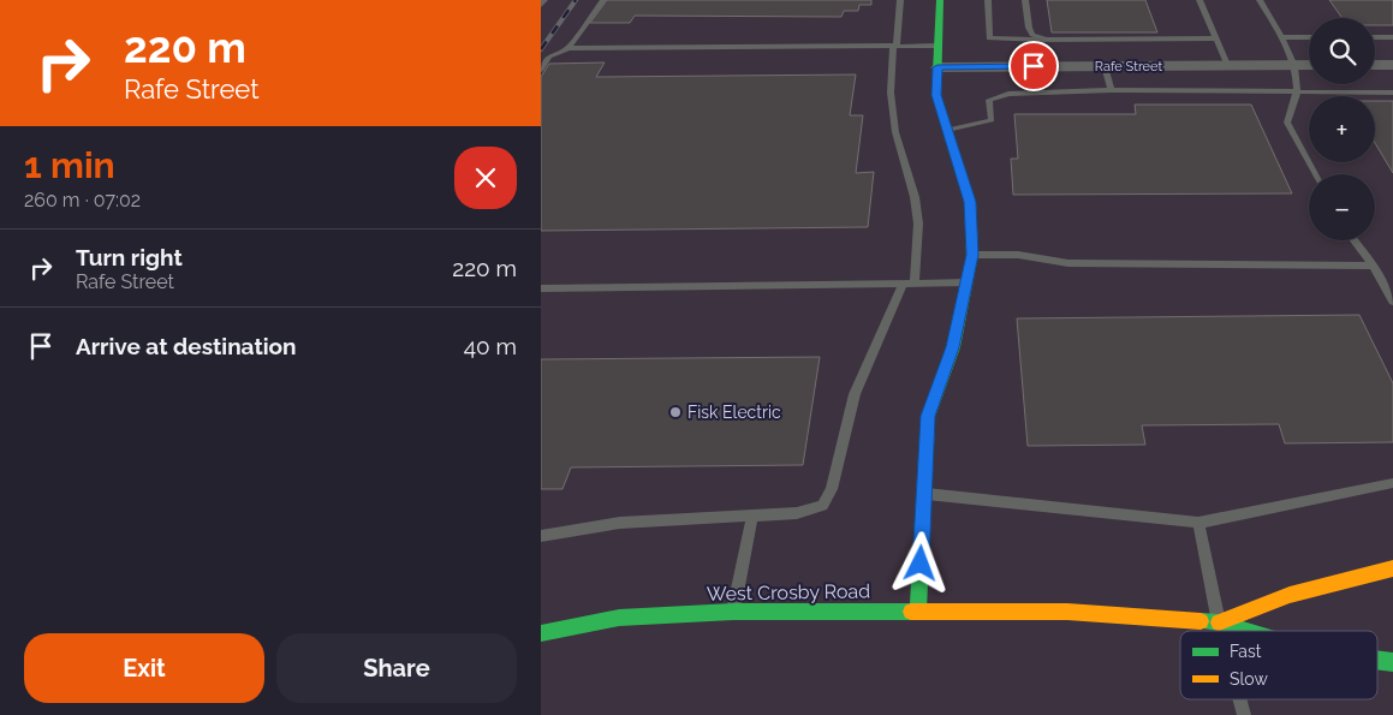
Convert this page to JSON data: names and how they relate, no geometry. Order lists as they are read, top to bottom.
{
  "streets": {
    "street": ["Rafe Street", "West Crosby Road"]
  },
  "places": ["Fisk Electric"],
  "legend": ["Fast", "Slow"],
  "page": {
    "turn": ["220 m", "Rafe Street"],
    "map_buttons": ["+", "−"],
    "heading": ["1 min", "260 m · 07:02"],
    "list": [
      {
        "name": "Turn right",
        "note": "Rafe Street",
        "value": "220 m"
      },
      {
        "name": "Arrive at destination",
        "value": "40 m"
      }
    ],
    "buttons": ["Exit", "Share"]
  }
}
